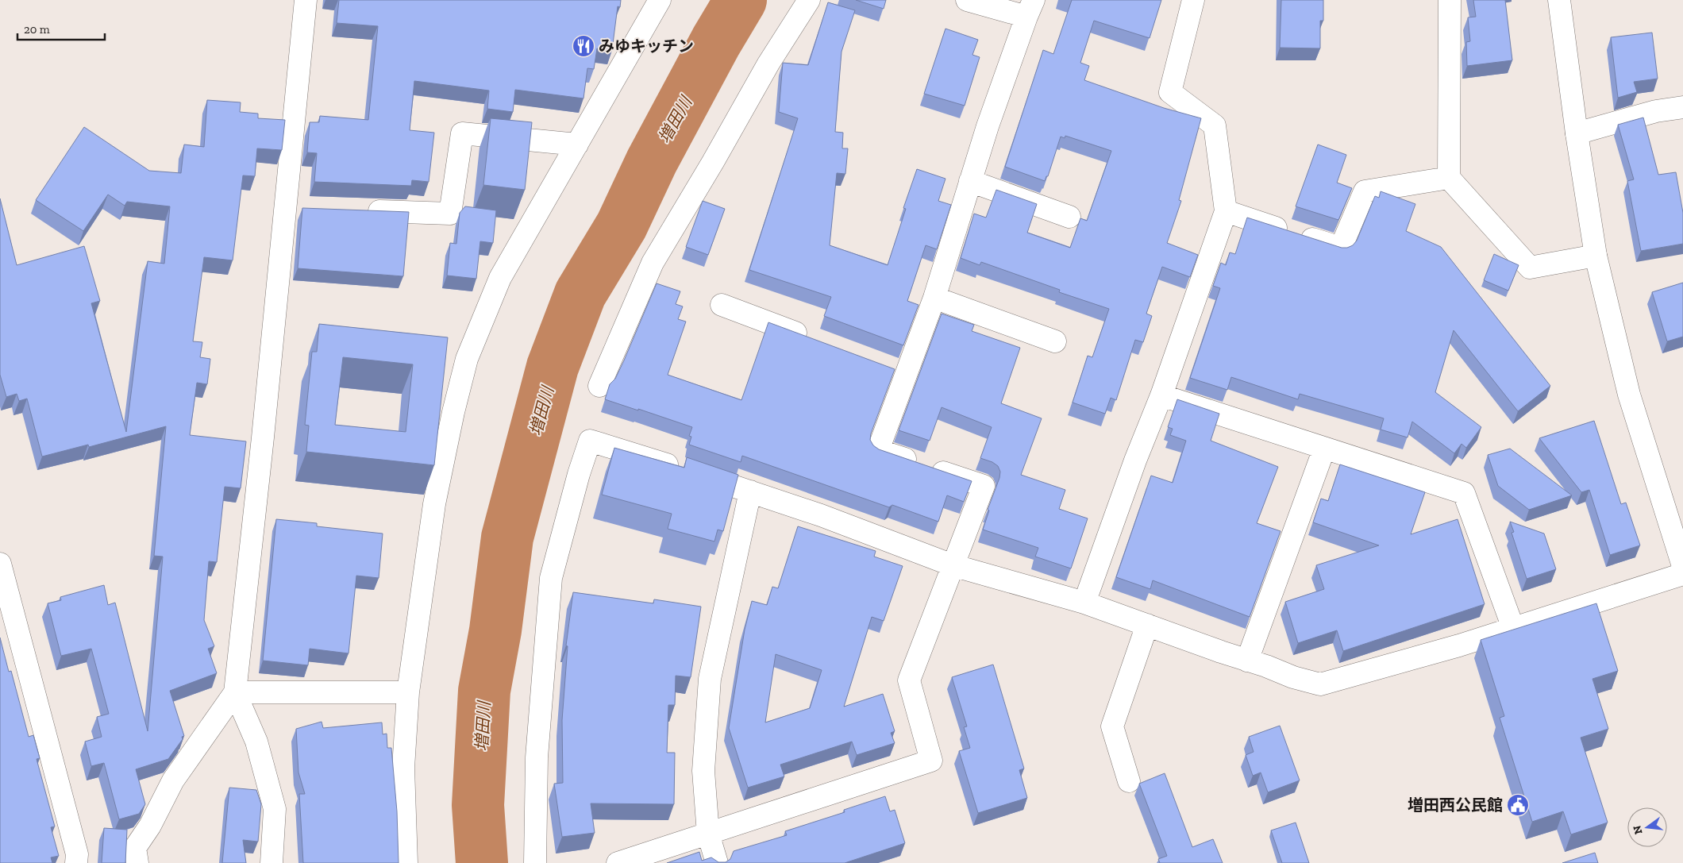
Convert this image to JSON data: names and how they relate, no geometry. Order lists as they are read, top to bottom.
{
  "water": ["増田川"],
  "places": {
    "restaurant": ["みゆキッチン"],
    "public building": ["増田西公民館"]
  },
  "scale_bar": "20 m",
  "north": "left"
}
